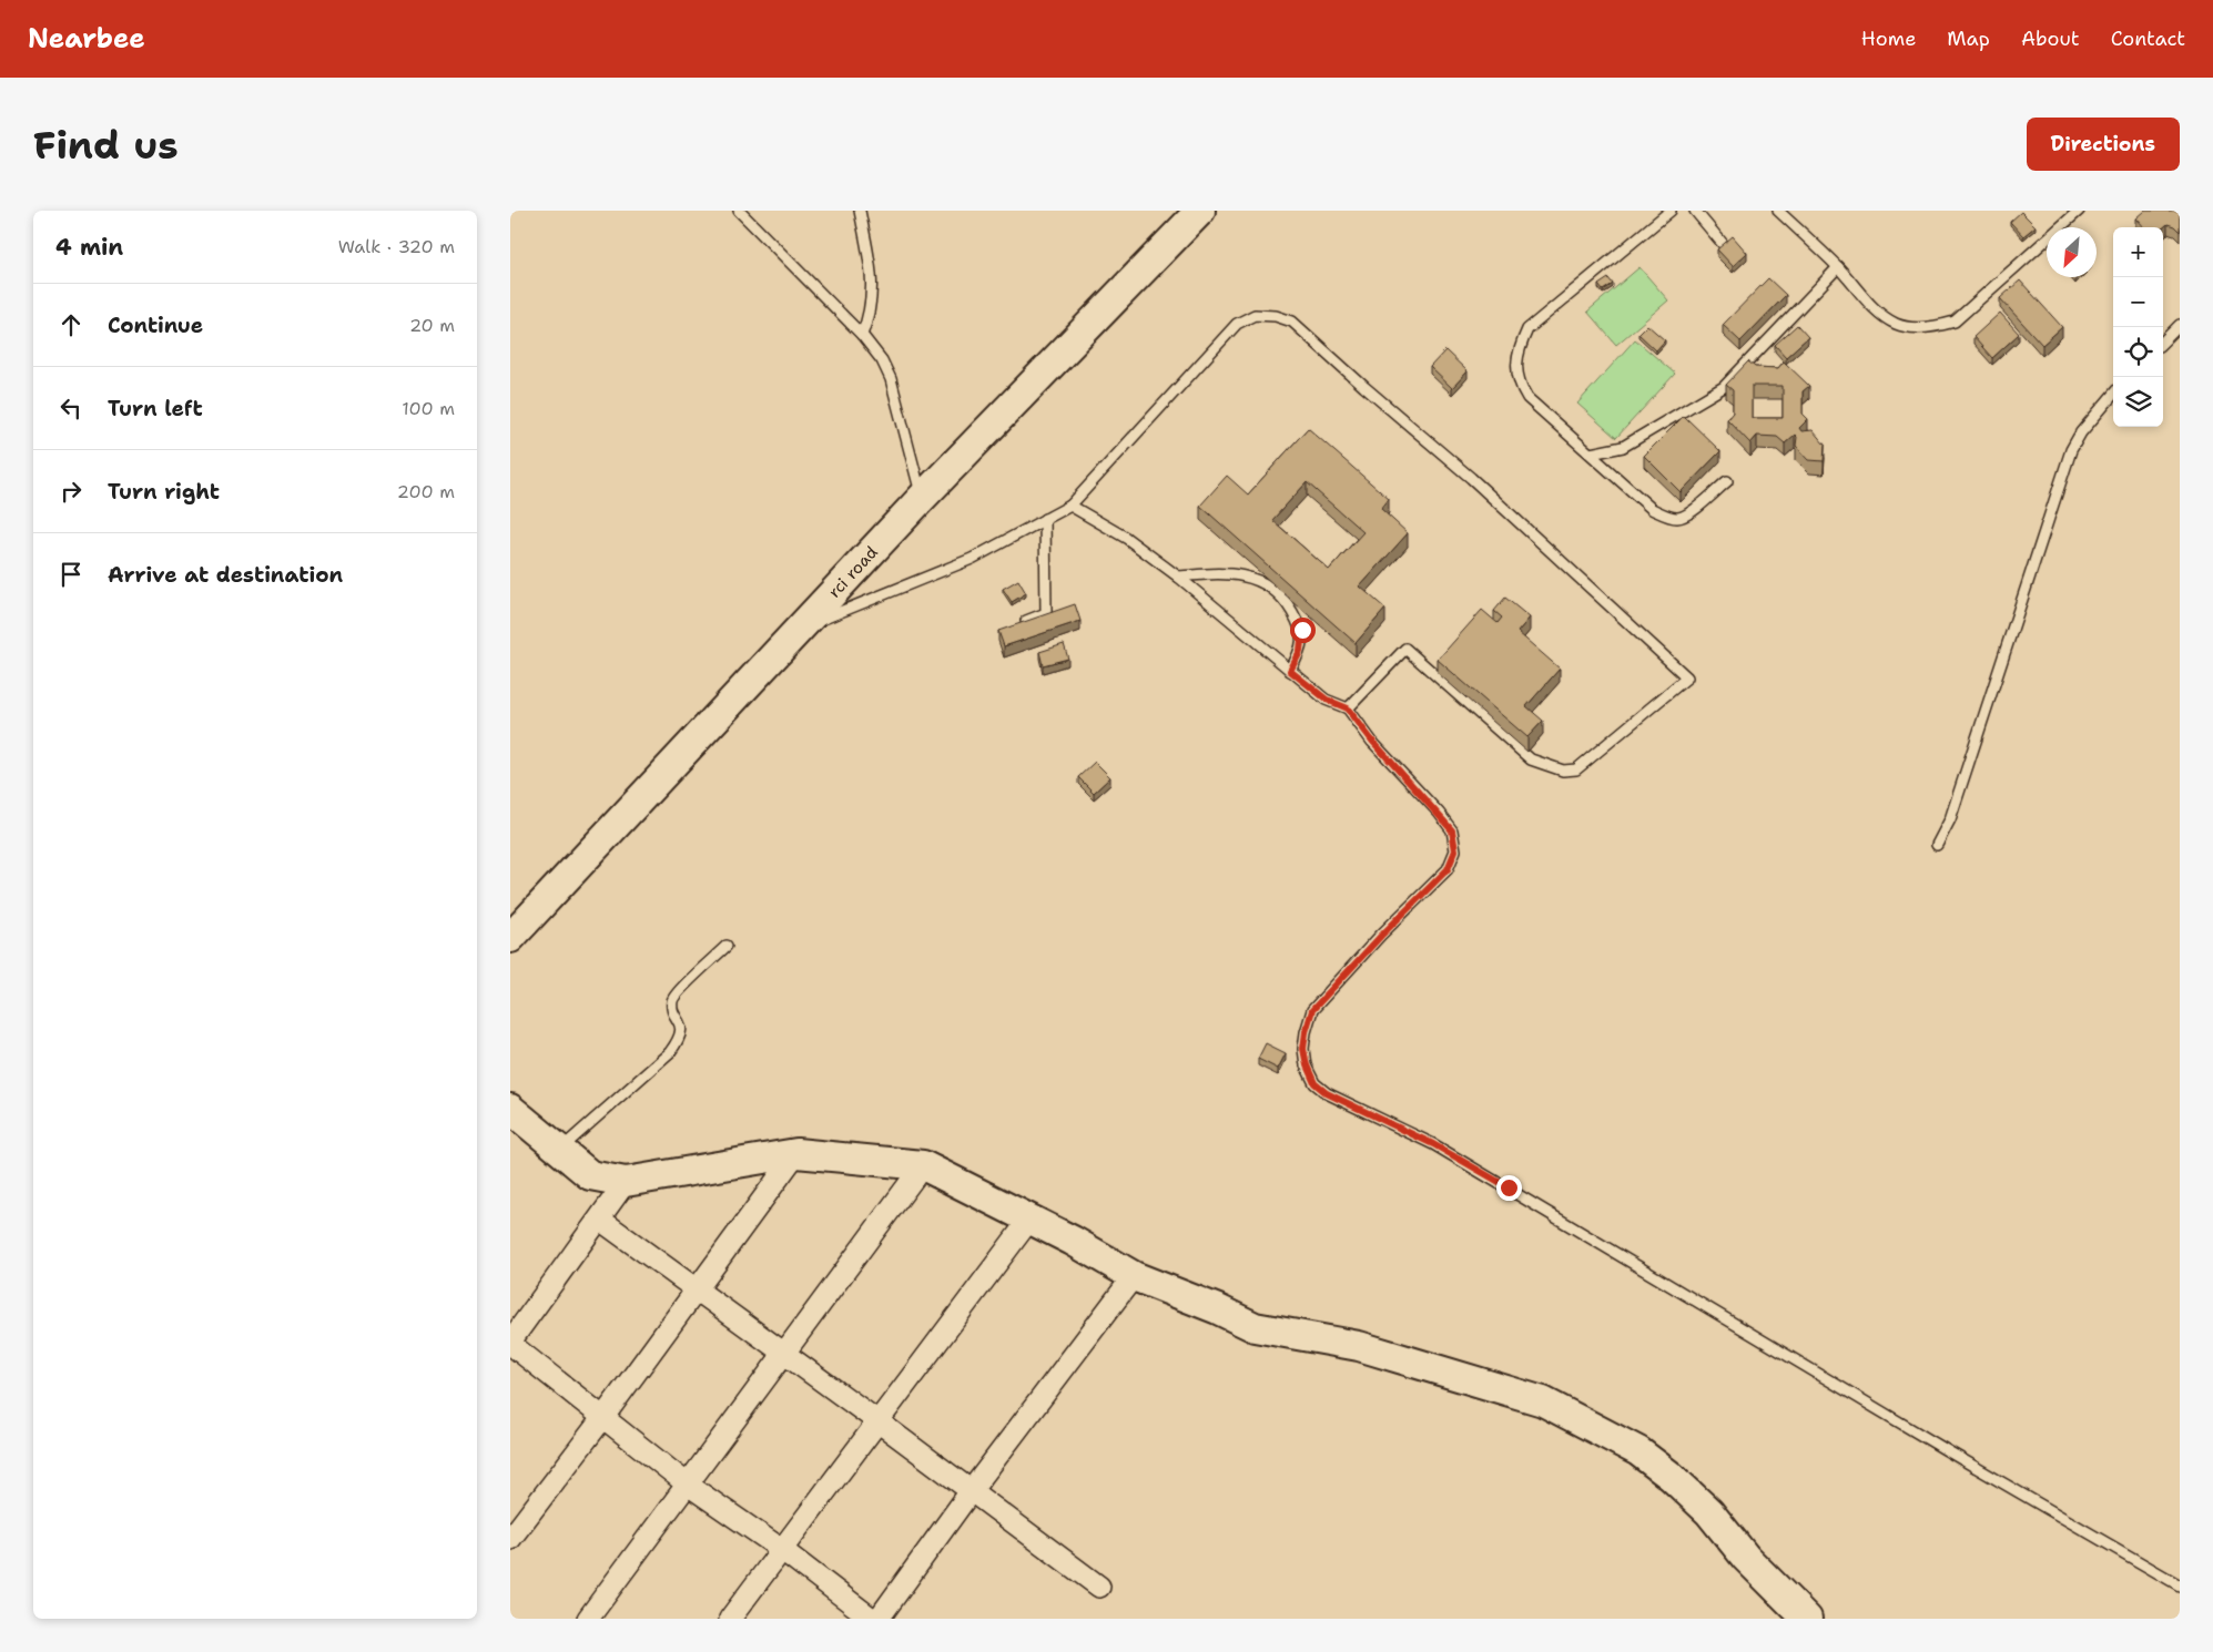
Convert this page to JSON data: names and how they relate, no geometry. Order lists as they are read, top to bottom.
{
  "streets": {
    "main road": ["rci road"]
  },
  "north": "bottom left",
  "page": {
    "header": "Nearbee",
    "nav": [
      "Home",
      "Map",
      "About",
      "Contact"
    ],
    "buttons": "Directions",
    "title": "Find us",
    "heading": ["4 min", "Walk · 320 m"],
    "map_buttons": ["+", "−"],
    "list": [
      ["Continue", "20 m"],
      ["Turn left", "100 m"],
      ["Turn right", "200 m"],
      "Arrive at destination"
    ]
  }
}
